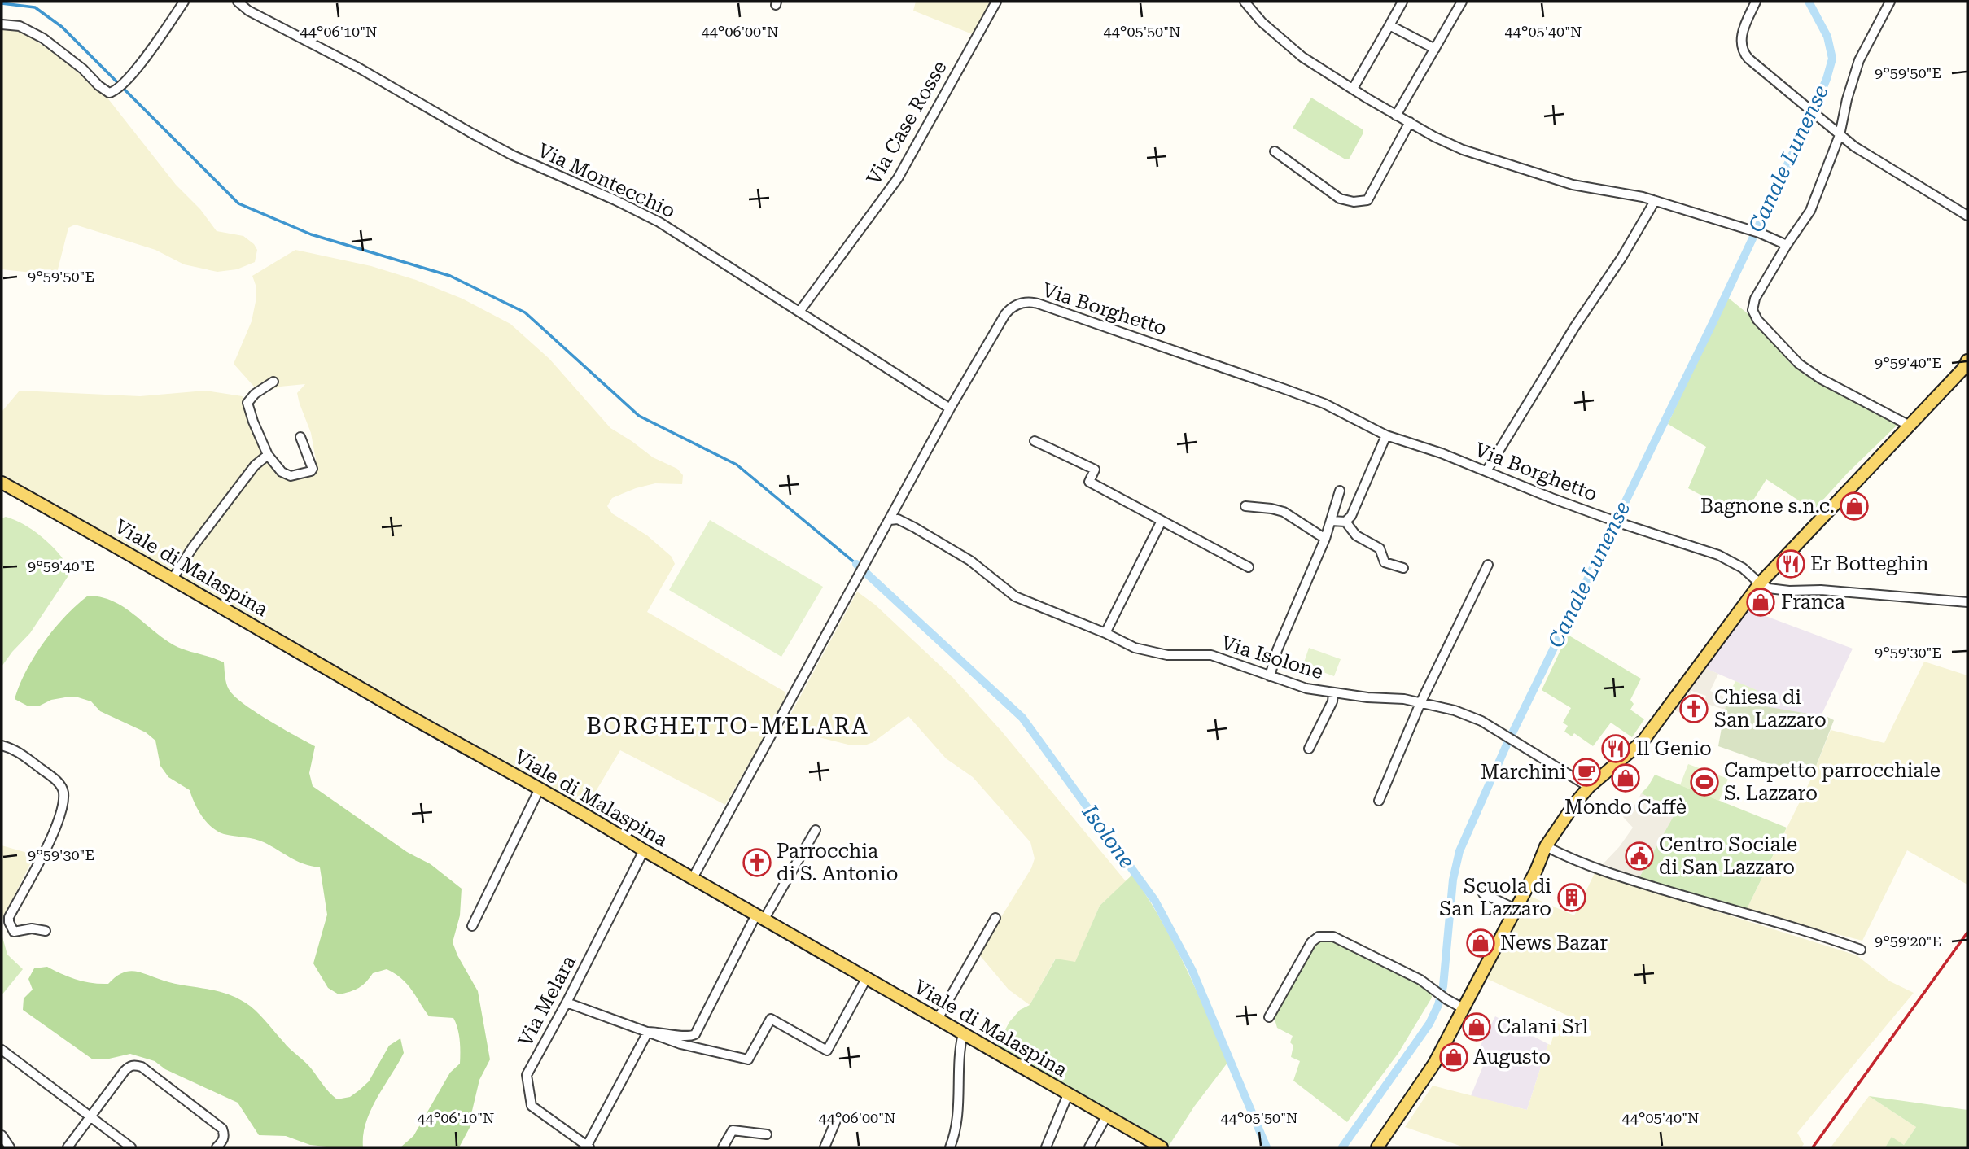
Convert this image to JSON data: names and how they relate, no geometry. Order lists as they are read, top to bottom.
{
  "streets": {
    "main road": ["Viale di Malaspina"],
    "street": [
      "Via Case Rosse",
      "Via Montecchio",
      "Via Borghetto",
      "Via Isolone",
      "Via Melara"
    ]
  },
  "crossings": [
    ["Via Case Rosse", "Via Montecchio"],
    ["Via Montecchio", "Via Borghetto"],
    ["Via Borghetto", "Viale di Malaspina"],
    ["Via Borghetto", "Via Isolone"],
    ["Viale di Malaspina", "Via Melara"]
  ],
  "districts": ["BORGHETTO-MELARA"],
  "water": ["Canale Lunense", "Isolone"],
  "places": {
    "shop": [
      "Bagnone s.n.c.",
      "Franca",
      "Mondo Caffè",
      "News Bazar",
      "Calani Srl",
      "Augusto"
    ],
    "restaurant": ["Er Botteghin", "Il Genio"],
    "church": ["Chiesa di San Lazzaro", "Parrocchia di S. Antonio"],
    "cafe": ["Marchini"],
    "sports": ["Campetto parrocchiale S. Lazzaro"],
    "public building": ["Centro Sociale di San Lazzaro"],
    "building": ["Scuola di San Lazzaro"]
  },
  "coordinates": [
    "44°06'10\"N",
    "44°06'00\"N",
    "44°05'50\"N",
    "44°05'40\"N",
    "9°59'50\"E",
    "9°59'40\"E",
    "9°59'30\"E",
    "9°59'20\"E"
  ]
}
